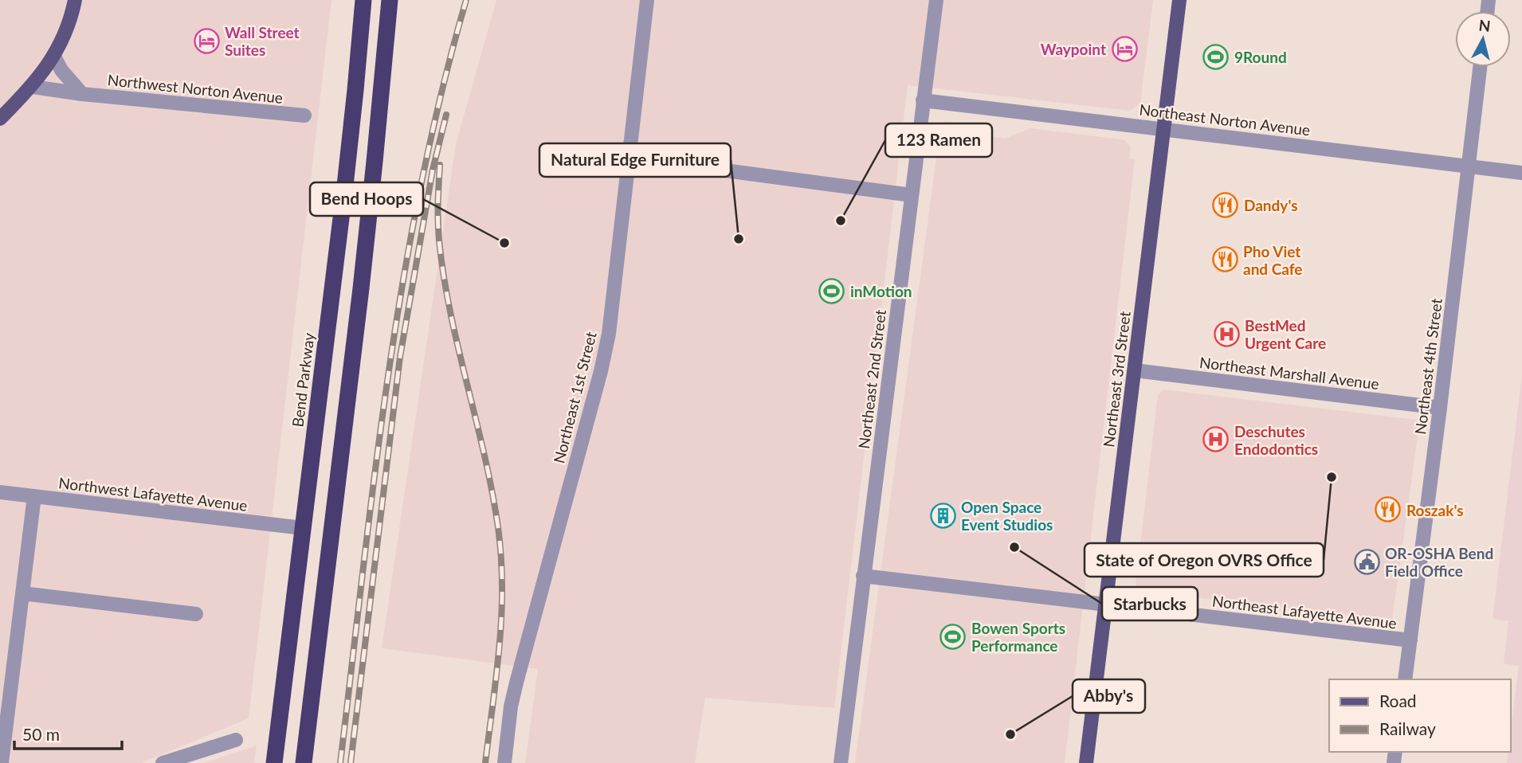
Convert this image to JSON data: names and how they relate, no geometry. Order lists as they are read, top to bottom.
{
  "streets": {
    "highway": ["Bend Parkway"],
    "main road": ["Northeast 3rd Street"],
    "street": [
      "Northwest Norton Avenue",
      "Northeast Norton Avenue",
      "Northeast 4th Street",
      "Northeast Marshall Avenue",
      "Northeast 2nd Street",
      "Northeast 1st Street",
      "Northwest Lafayette Avenue",
      "Northeast Lafayette Avenue"
    ]
  },
  "crossings": [
    ["Northeast Norton Avenue", "Northeast 4th Street"],
    ["Northeast Norton Avenue", "Northeast 2nd Street"],
    ["Northeast Norton Avenue", "Northeast 3rd Street"],
    ["Northeast 4th Street", "Northeast Marshall Avenue"],
    ["Northeast 4th Street", "Northeast Lafayette Avenue"],
    ["Northeast Marshall Avenue", "Northeast 3rd Street"],
    ["Northeast 2nd Street", "Northeast Lafayette Avenue"],
    ["Northeast 3rd Street", "Northeast Lafayette Avenue"],
    ["Bend Parkway", "Northwest Lafayette Avenue"]
  ],
  "places": {
    "hotel": ["Wall Street Suites", "Waypoint"],
    "sports": ["9Round", "inMotion", "Bowen Sports Performance"],
    "restaurant": ["Dandy's", "Pho Viet and Cafe", "Roszak's"],
    "other": [
      "123 Ramen",
      "Natural Edge Furniture",
      "Bend Hoops",
      "State of Oregon OVRS Office",
      "Starbucks",
      "Abby's"
    ],
    "hospital": ["BestMed Urgent Care", "Deschutes Endodontics"],
    "building": ["Open Space Event Studios"],
    "public building": ["OR-OSHA Bend Field Office"]
  },
  "legend": ["Road", "Railway"],
  "scale_bar": "50 m",
  "north": "top"
}
